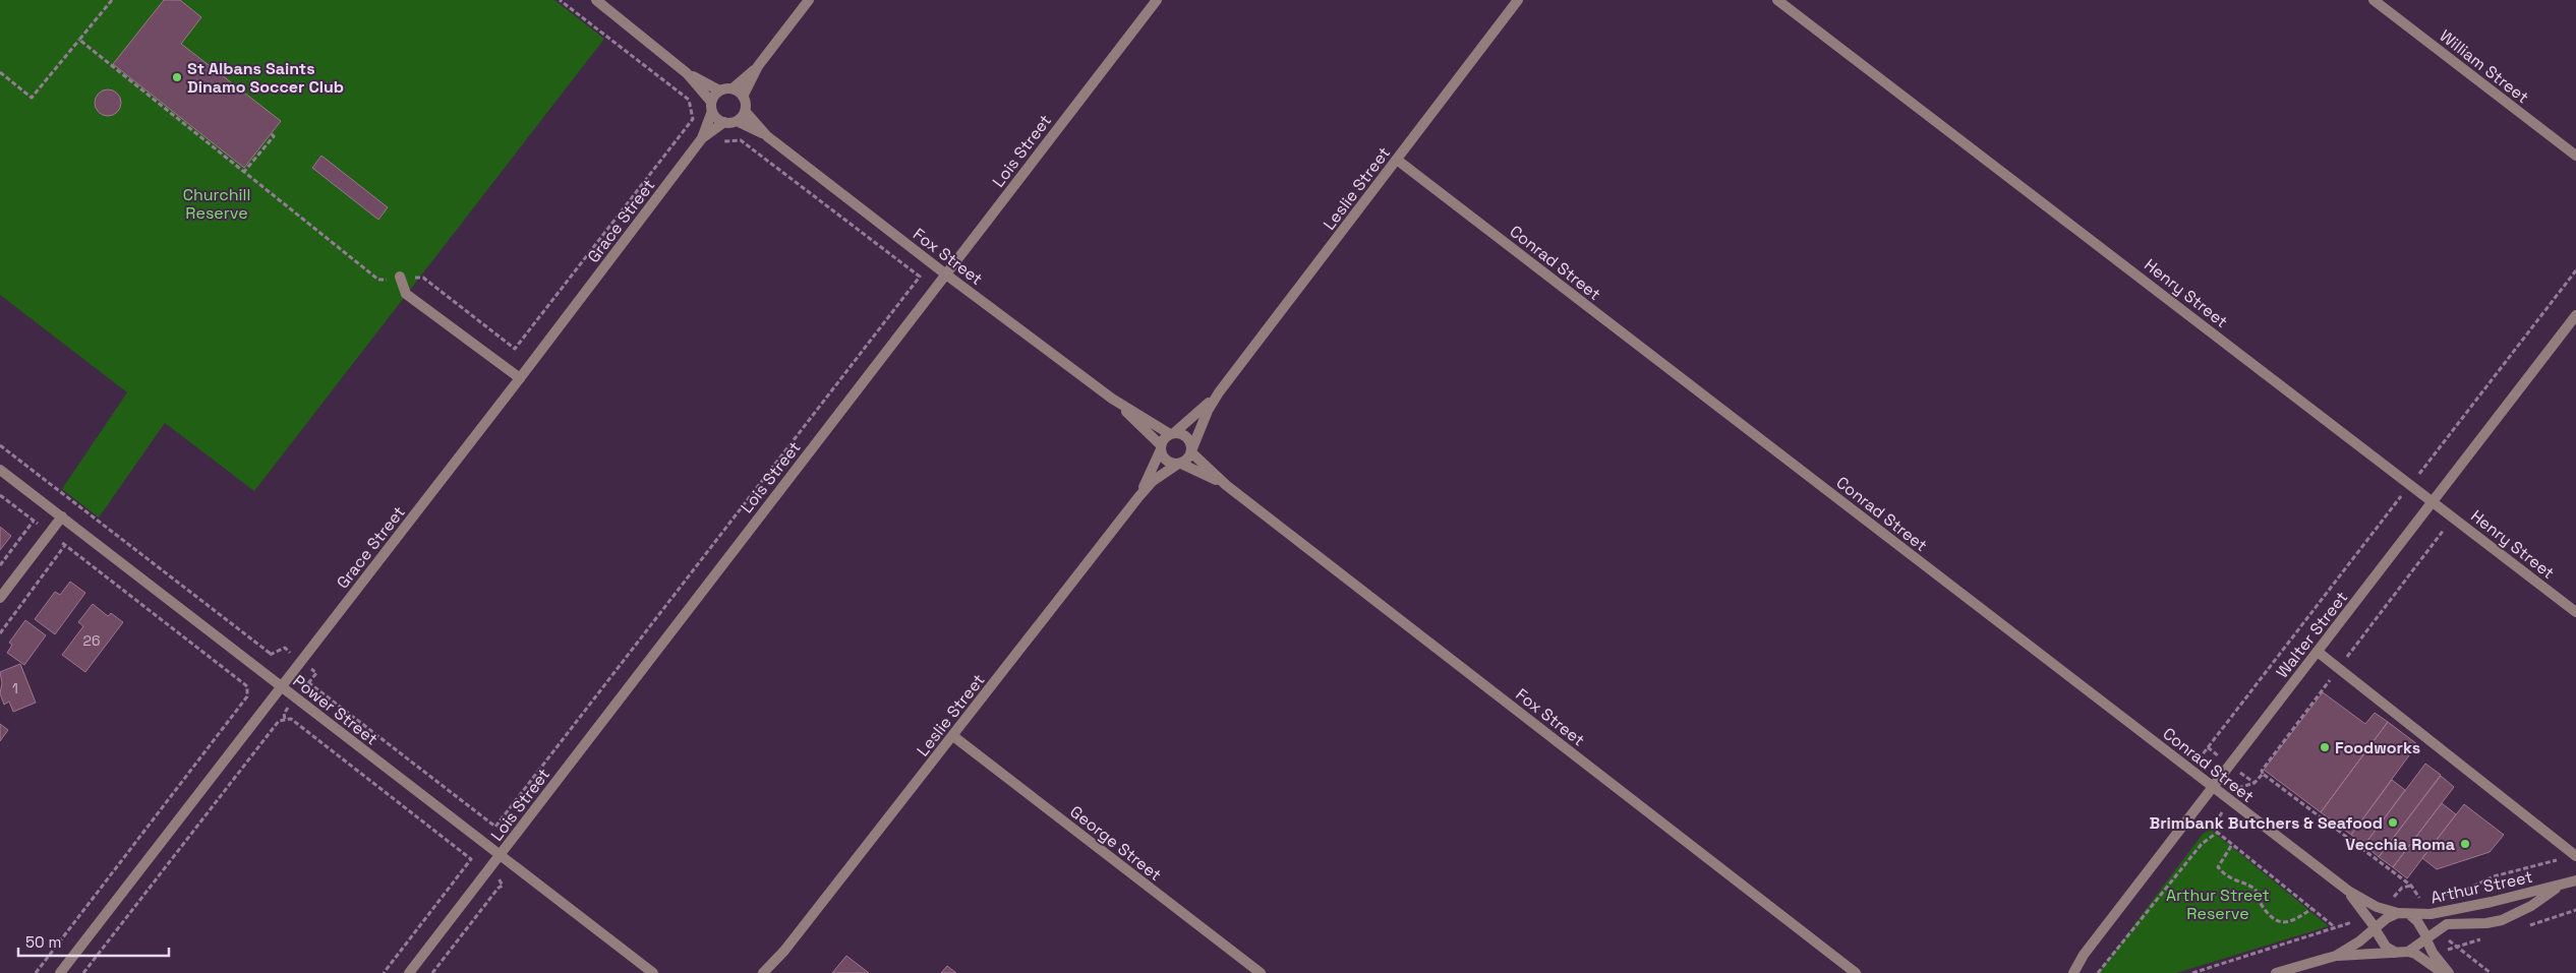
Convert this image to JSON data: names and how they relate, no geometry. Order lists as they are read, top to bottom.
{
  "streets": {
    "street": [
      "William Street",
      "Lois Street",
      "Leslie Street",
      "Grace Street",
      "Fox Street",
      "Conrad Street",
      "Henry Street",
      "Walter Street",
      "Power Street",
      "George Street",
      "Arthur Street"
    ]
  },
  "crossings": [
    ["Lois Street", "Fox Street"],
    ["Lois Street", "Power Street"],
    ["Leslie Street", "Fox Street"],
    ["Leslie Street", "Conrad Street"],
    ["Leslie Street", "George Street"],
    ["Grace Street", "Fox Street"],
    ["Grace Street", "Power Street"],
    ["Conrad Street", "Walter Street"],
    ["Conrad Street", "Arthur Street"],
    ["Henry Street", "Walter Street"]
  ],
  "parks": ["Churchill Reserve", "Arthur Street Reserve"],
  "places": [
    "St Albans Saints Dinamo Soccer Club",
    "Foodworks",
    "Brimbank Butchers & Seafood",
    "Vecchia Roma"
  ],
  "house_numbers": ["26", "1"],
  "scale_bar": "50 m"
}
